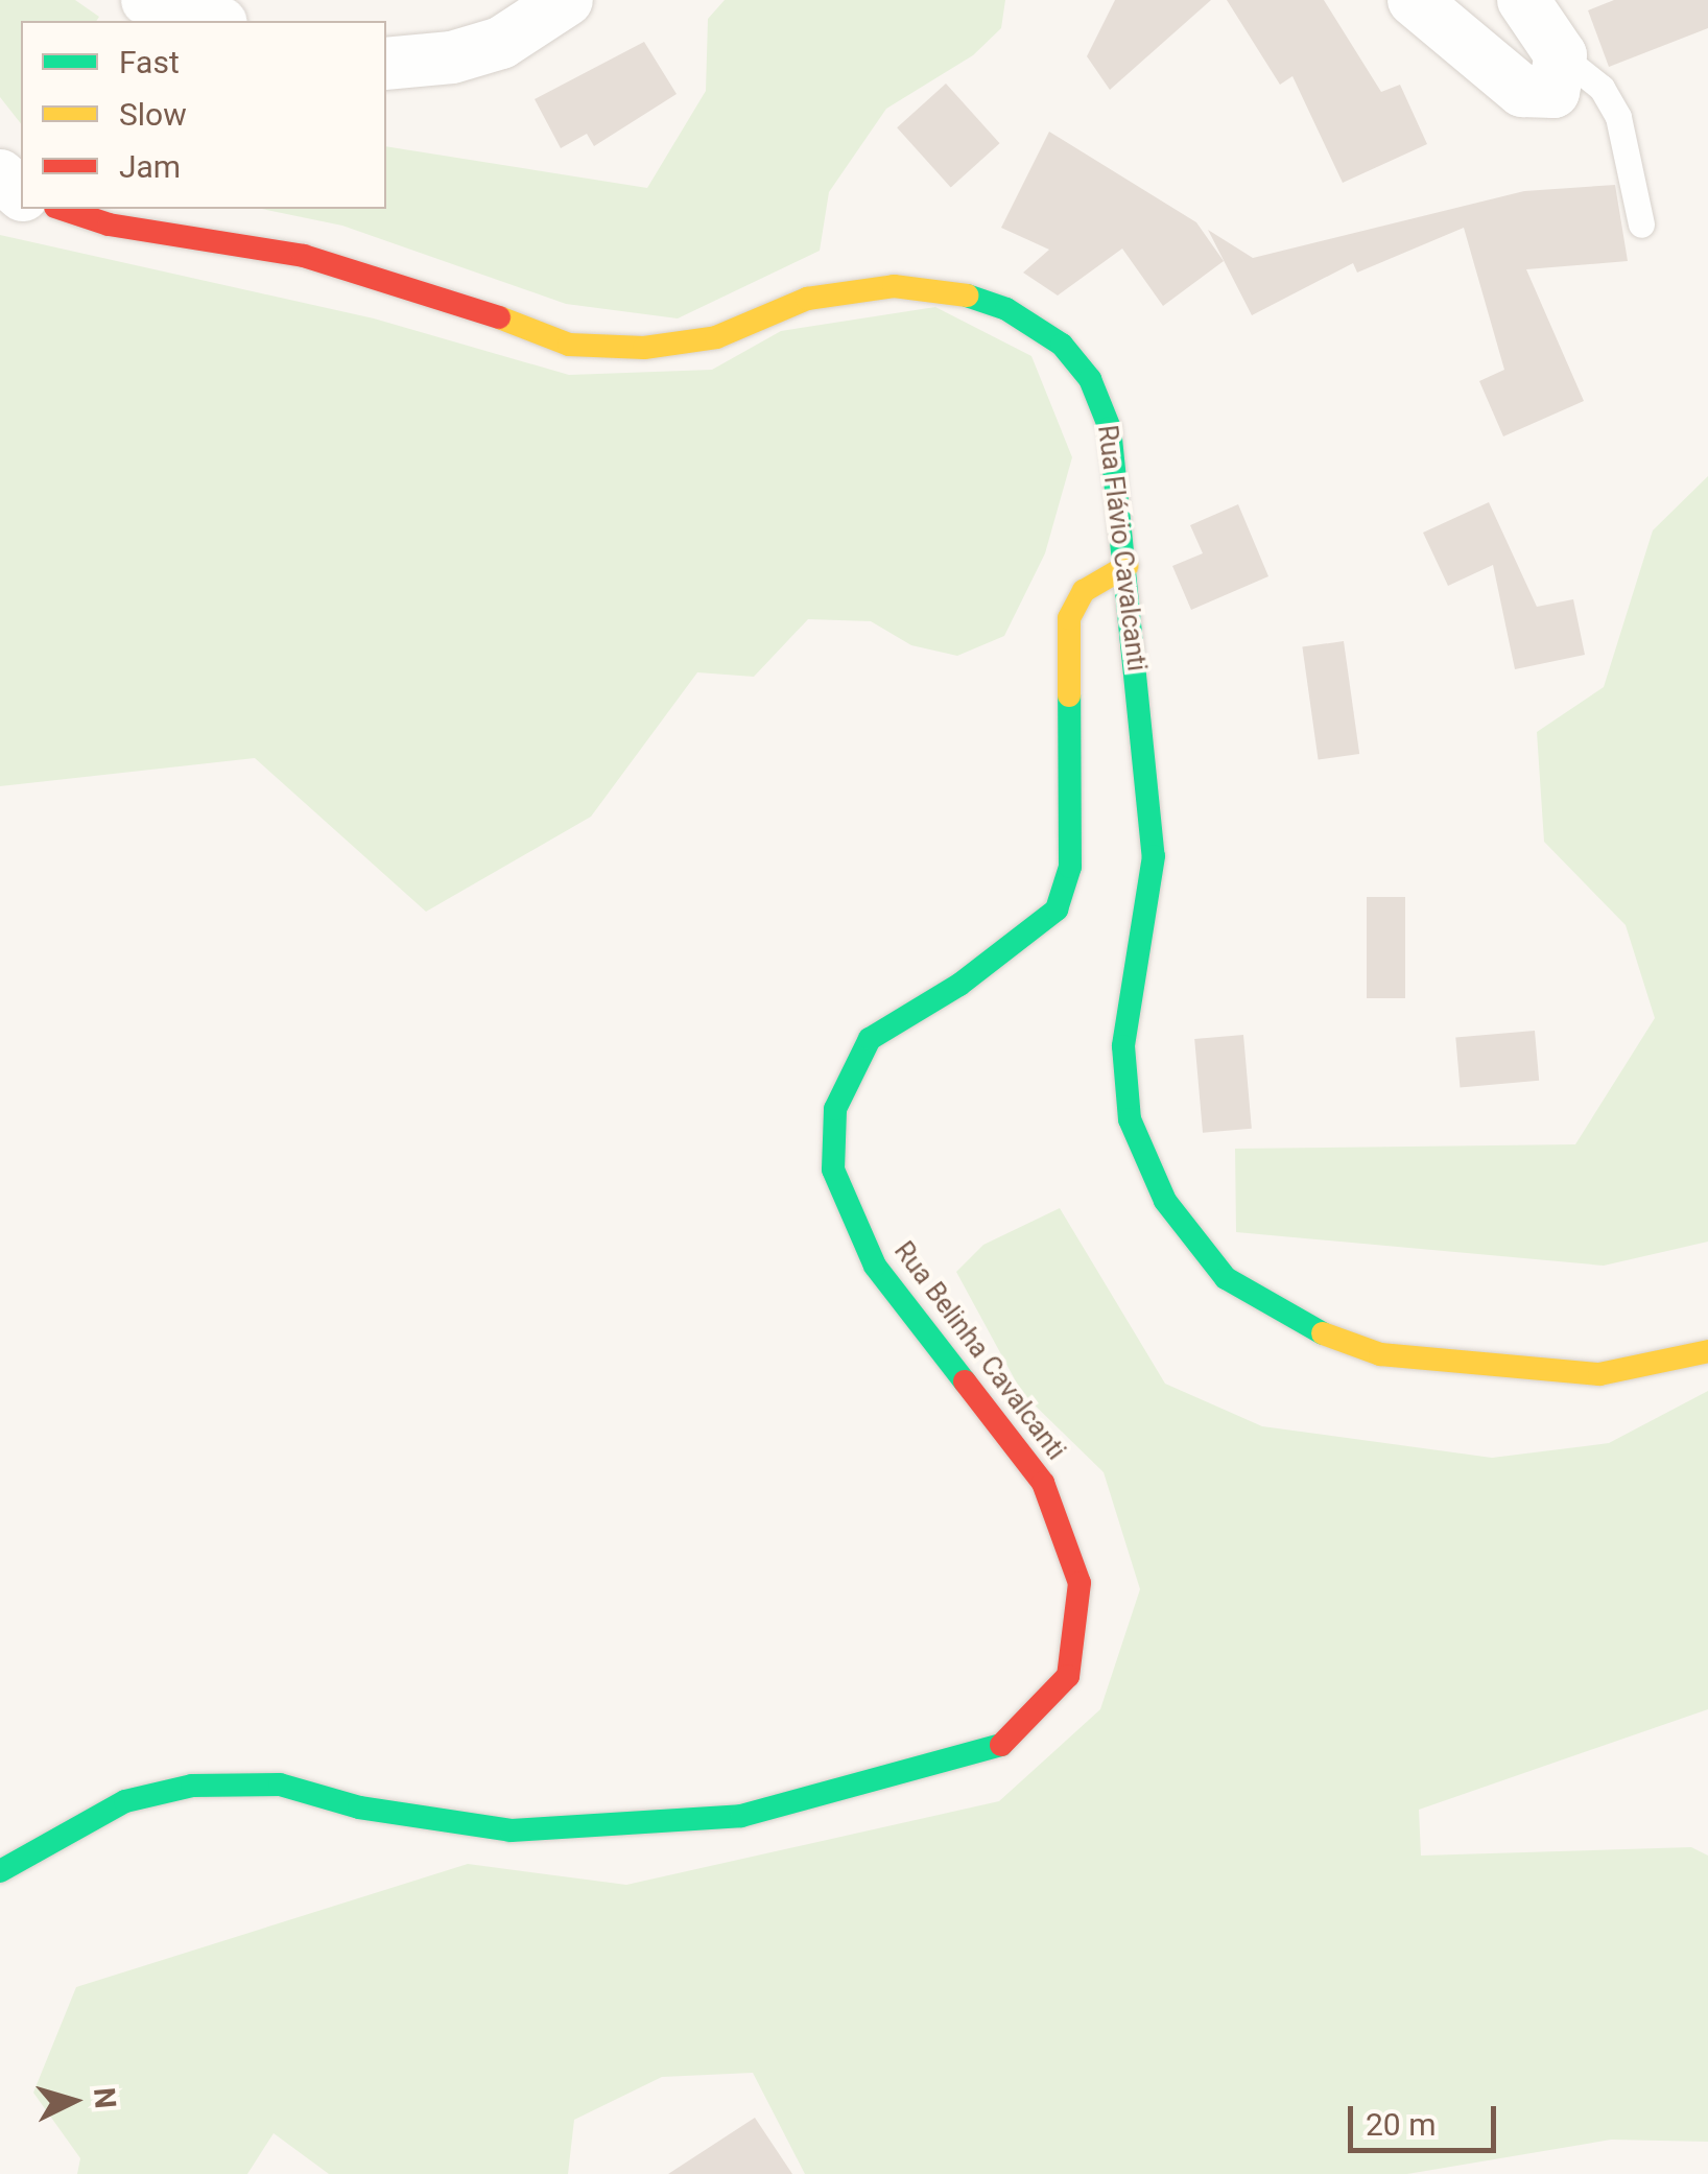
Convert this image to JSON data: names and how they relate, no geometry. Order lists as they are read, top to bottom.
{
  "streets": {
    "street": ["Rua Flávio Cavalcanti", "Rua Belinha Cavalcanti"]
  },
  "crossings": [
    ["Rua Flávio Cavalcanti", "Rua Belinha Cavalcanti"]
  ],
  "legend": ["Fast", "Slow", "Jam"],
  "scale_bar": "20 m",
  "north": "right"
}
